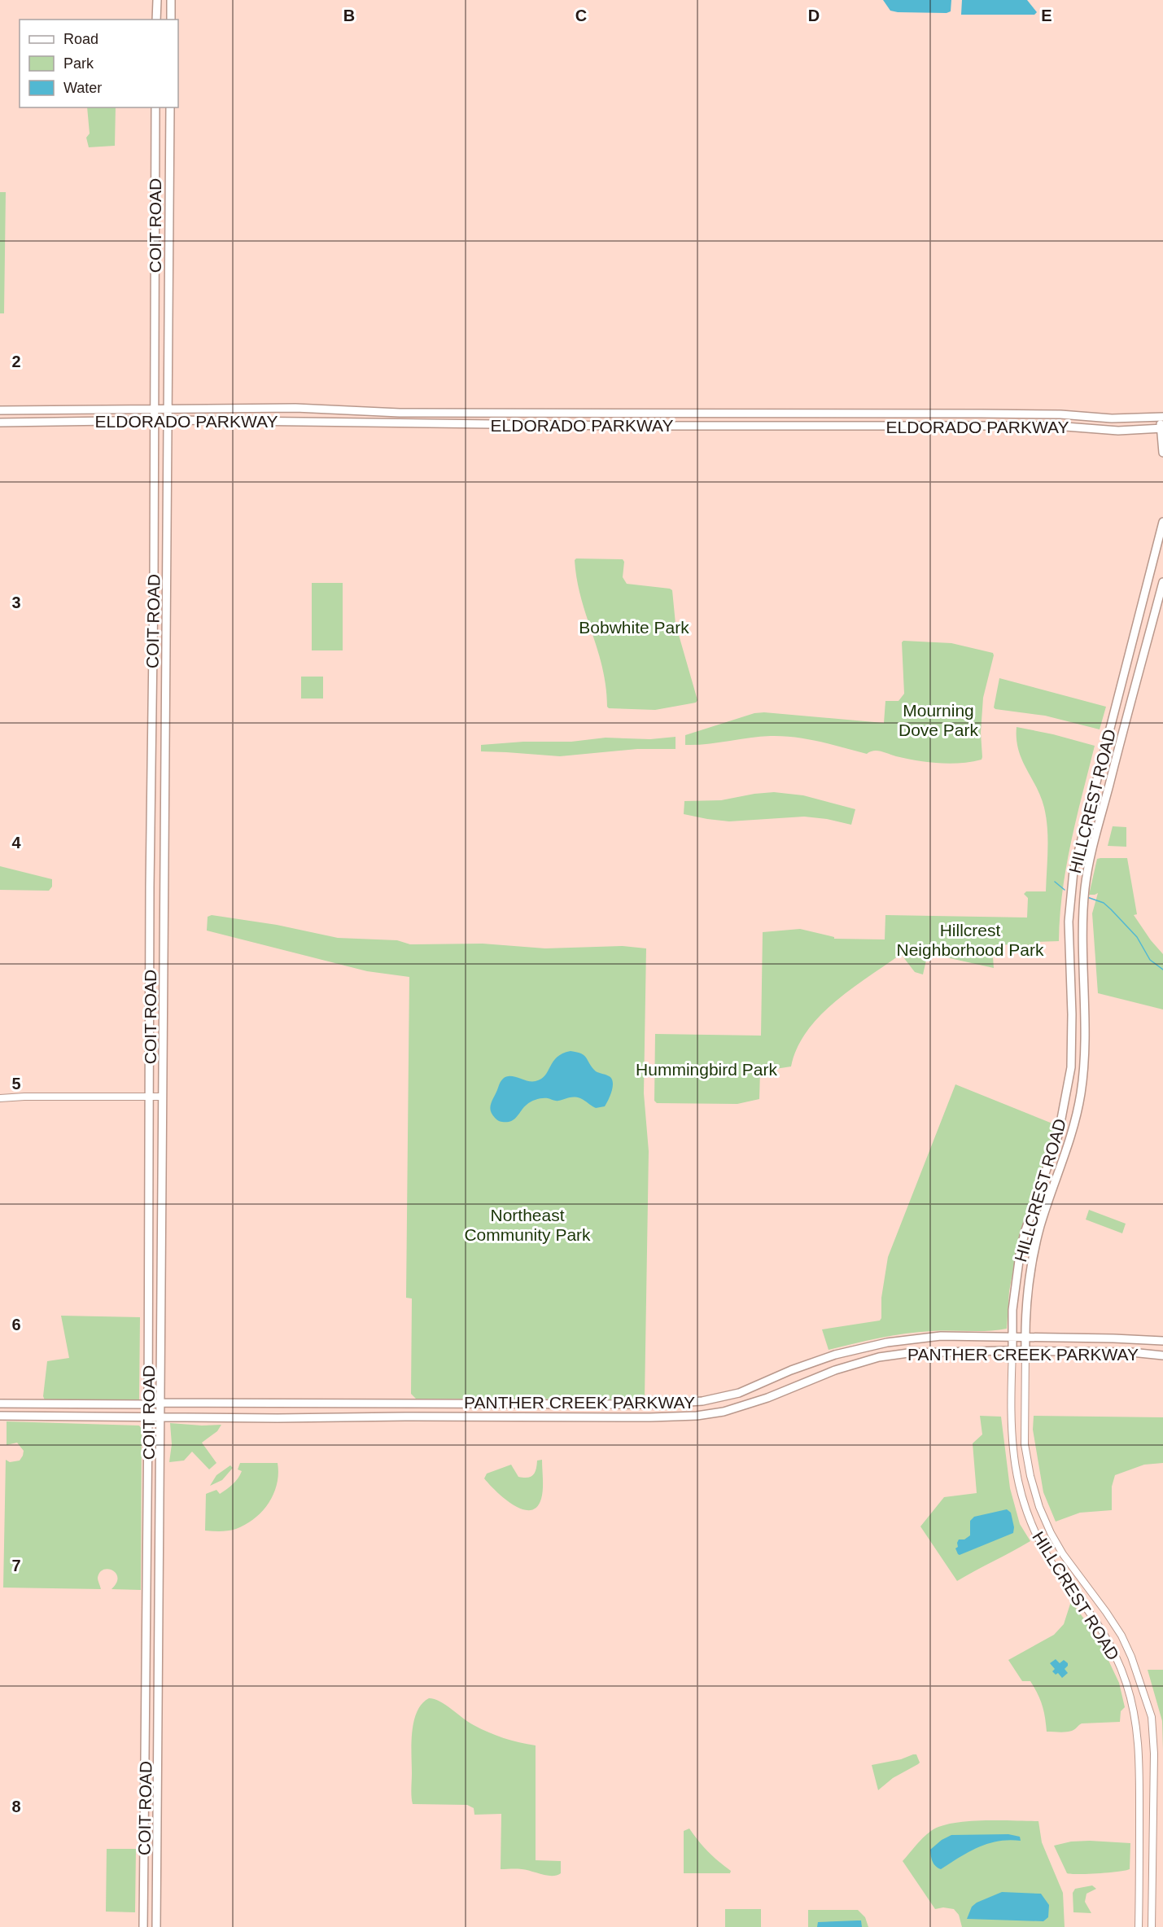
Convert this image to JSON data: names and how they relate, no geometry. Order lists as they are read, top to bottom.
{
  "streets": {
    "main road": [
      "COIT ROAD",
      "ELDORADO PARKWAY",
      "HILLCREST ROAD",
      "PANTHER CREEK PARKWAY"
    ]
  },
  "crossings": [
    ["COIT ROAD", "ELDORADO PARKWAY"],
    ["COIT ROAD", "PANTHER CREEK PARKWAY"],
    ["HILLCREST ROAD", "PANTHER CREEK PARKWAY"]
  ],
  "parks": [
    "Bobwhite Park",
    "Mourning Dove Park",
    "Hillcrest Neighborhood Park",
    "Hummingbird Park",
    "Northeast Community Park"
  ],
  "legend": ["Road", "Park", "Water"],
  "grid": {
    "columns": [
      "B",
      "C",
      "D",
      "E"
    ],
    "rows": [
      "2",
      "3",
      "4",
      "5",
      "6",
      "7",
      "8"
    ]
  }
}
